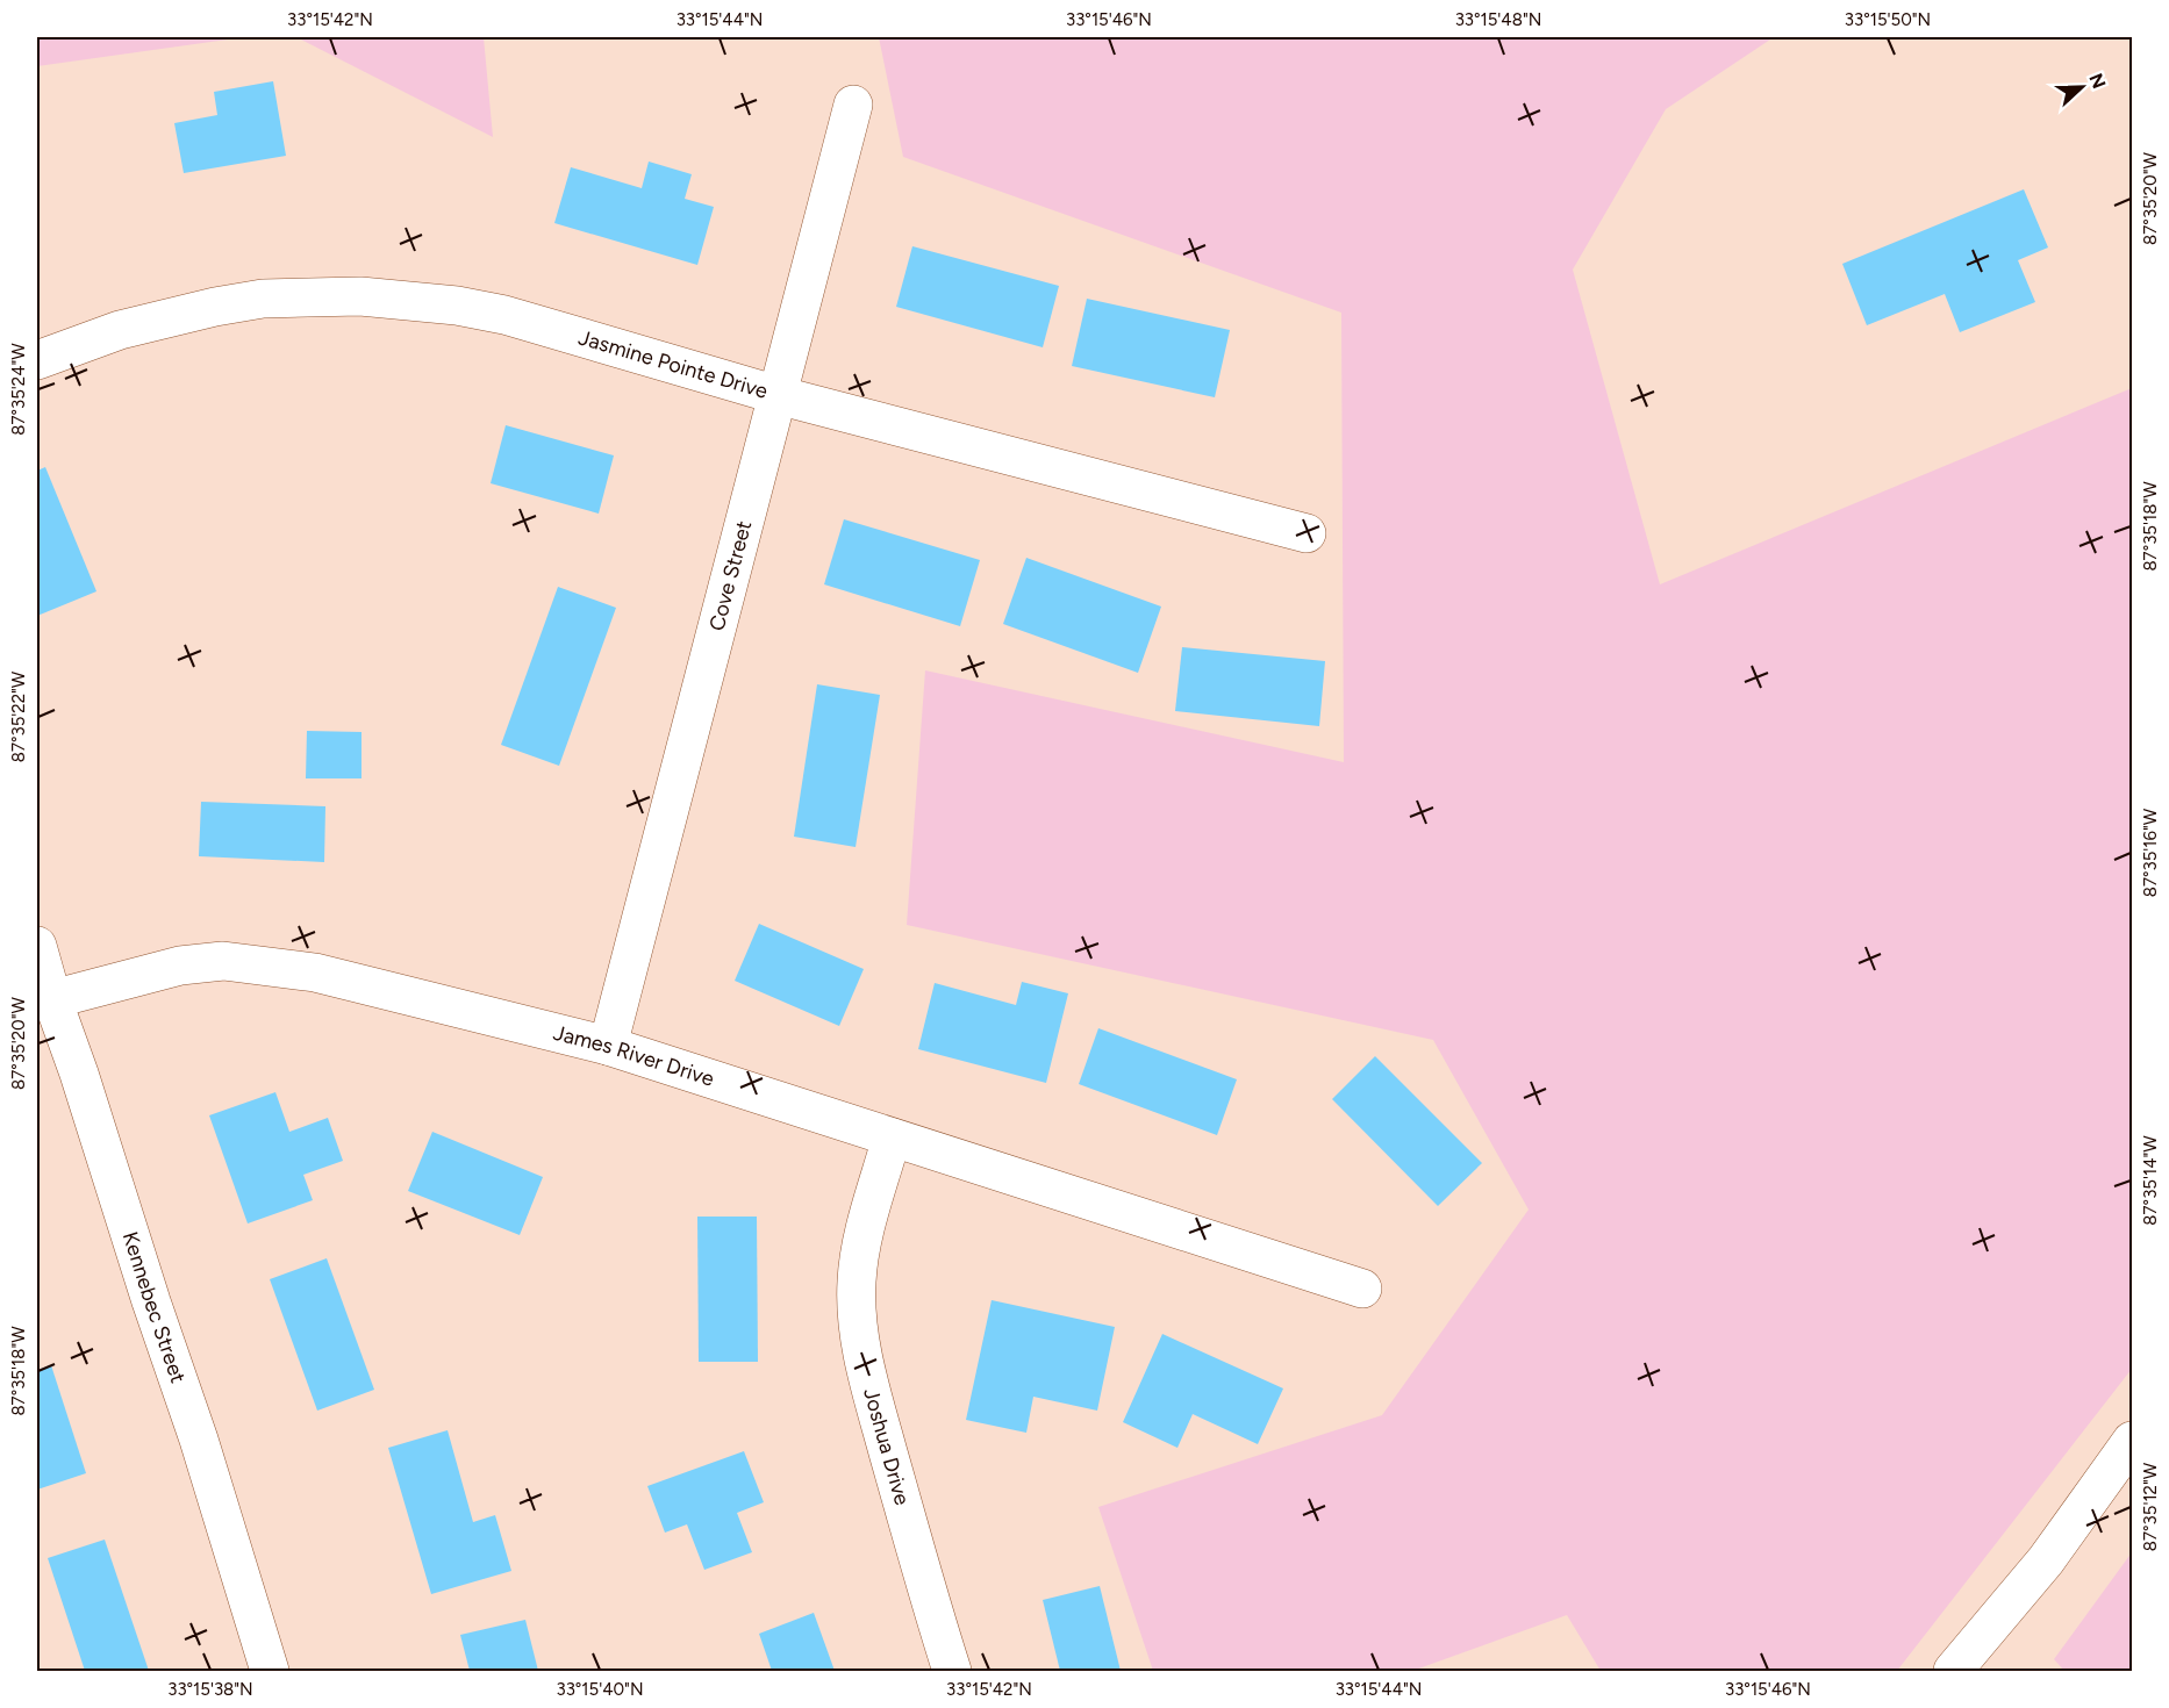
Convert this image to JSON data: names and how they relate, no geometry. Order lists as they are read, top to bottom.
{
  "streets": {
    "street": [
      "Jasmine Pointe Drive",
      "Cove Street",
      "James River Drive",
      "Kennebec Street",
      "Joshua Drive"
    ]
  },
  "crossings": [
    ["Jasmine Pointe Drive", "Cove Street"],
    ["Cove Street", "James River Drive"],
    ["James River Drive", "Kennebec Street"],
    ["James River Drive", "Joshua Drive"]
  ],
  "north": "right",
  "coordinates": [
    "33°15'42\"N",
    "33°15'44\"N",
    "33°15'46\"N",
    "33°15'48\"N",
    "33°15'50\"N",
    "87°35'20\"W",
    "87°35'24\"W",
    "87°35'18\"W",
    "87°35'22\"W",
    "87°35'16\"W",
    "87°35'14\"W",
    "87°35'12\"W",
    "33°15'38\"N",
    "33°15'40\"N"
  ]
}
